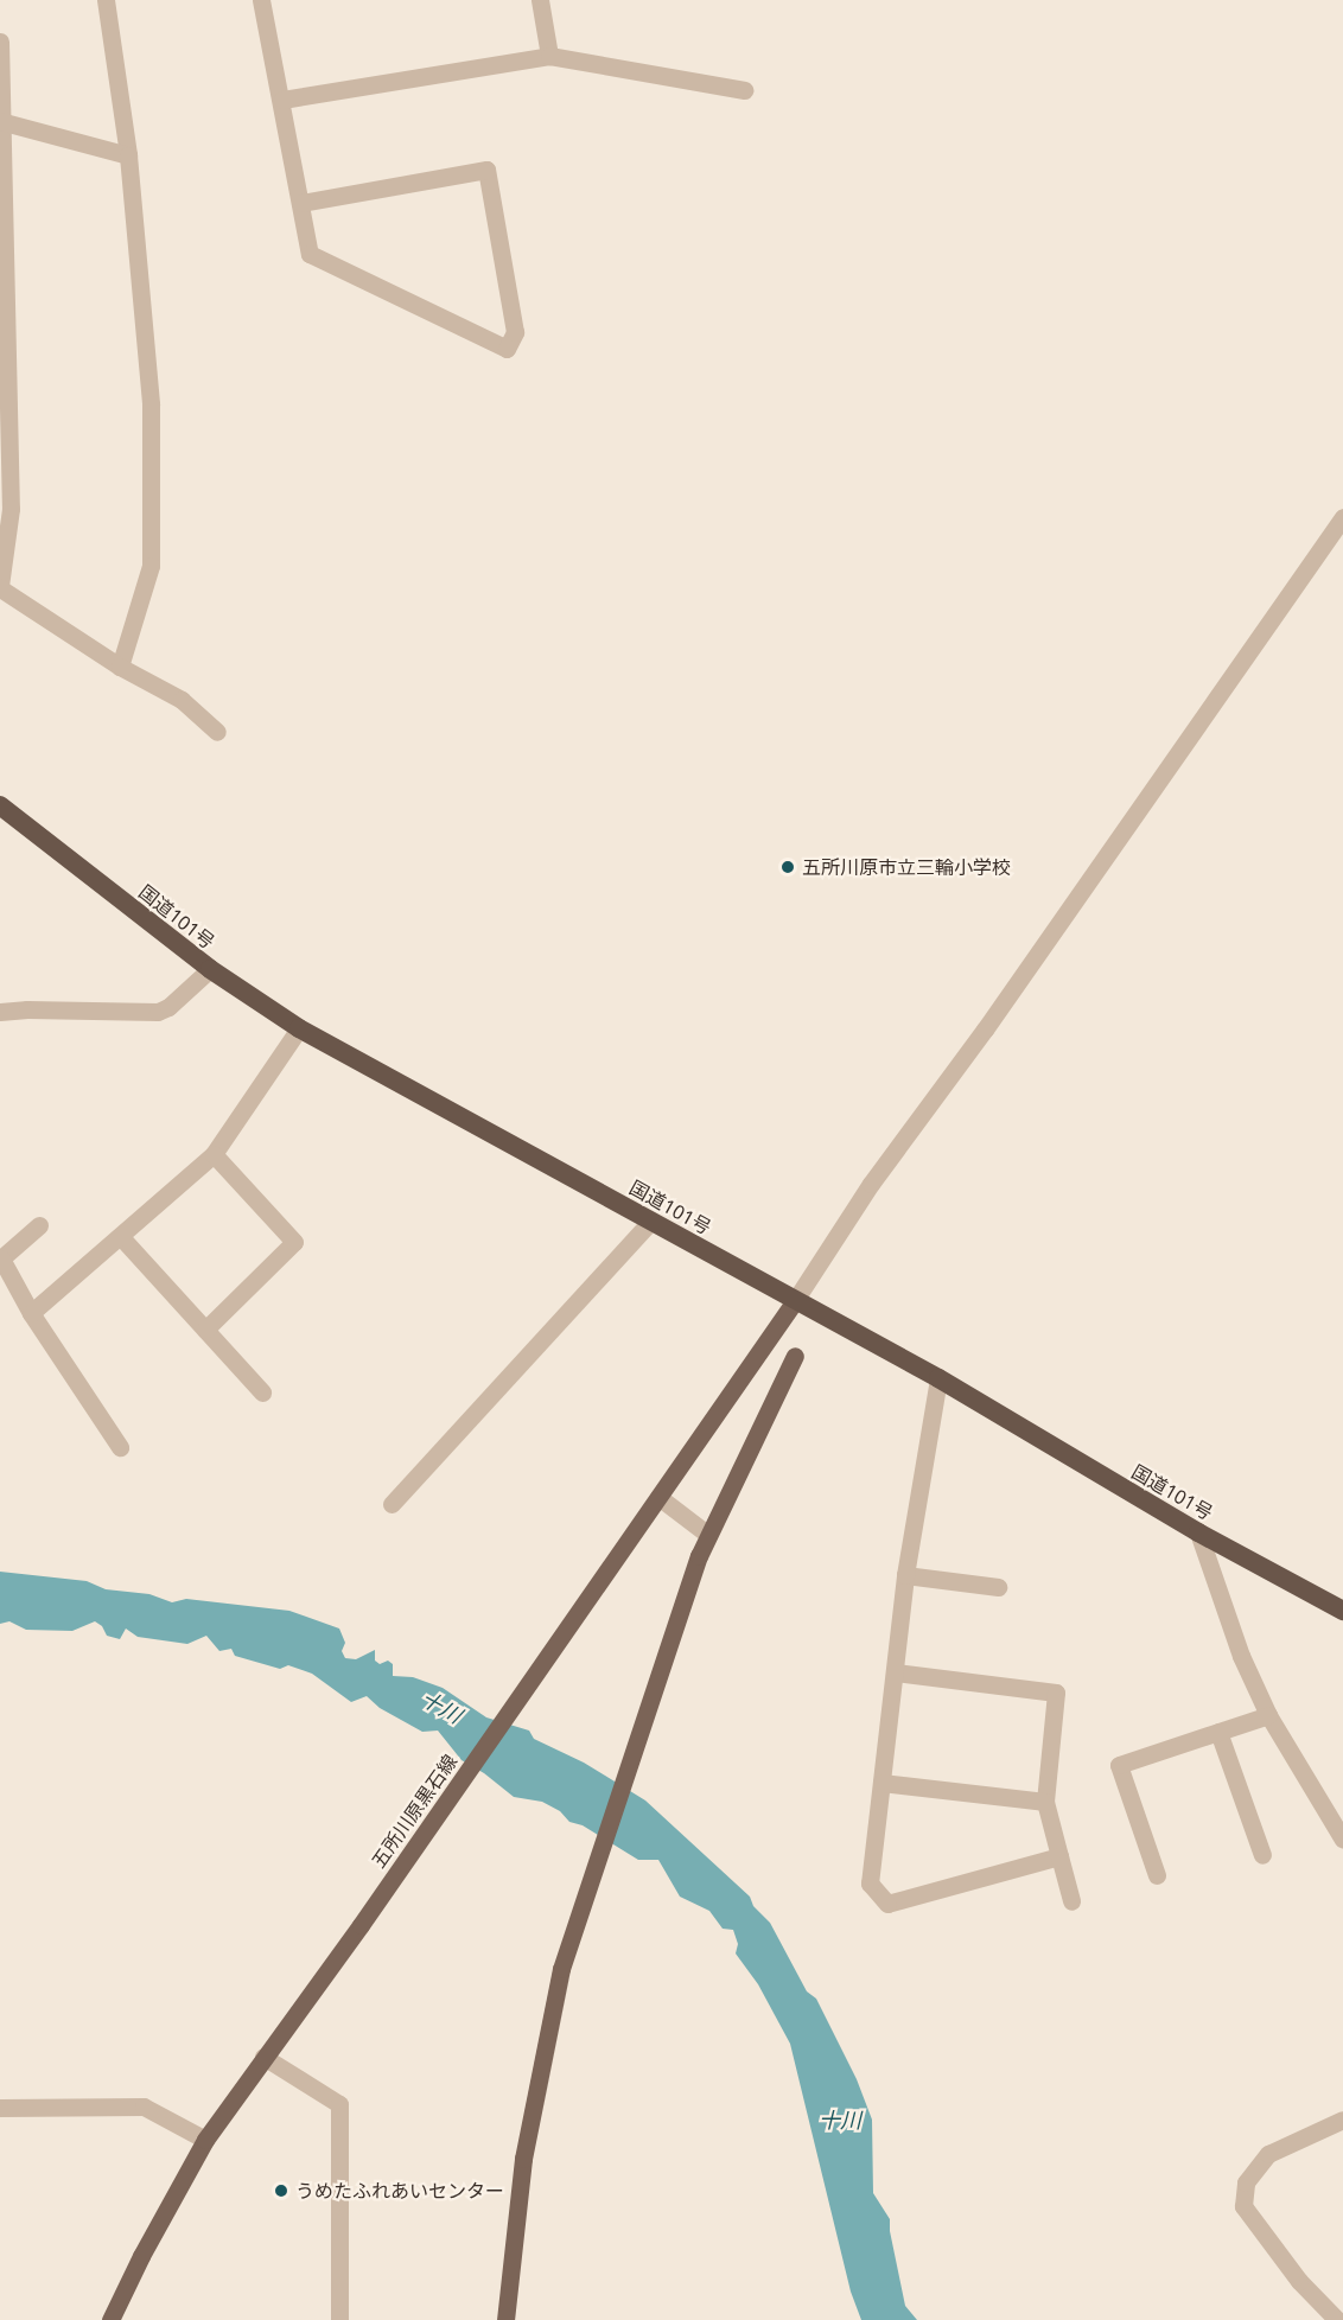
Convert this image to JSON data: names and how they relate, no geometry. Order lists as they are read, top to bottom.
{
  "streets": {
    "highway": ["国道101号"],
    "main road": ["五所川原黒石線"]
  },
  "crossings": [
    ["国道101号", "五所川原黒石線"]
  ],
  "water": ["十川"],
  "places": ["五所川原市立三輪小学校", "うめたふれあいセンター"]
}
